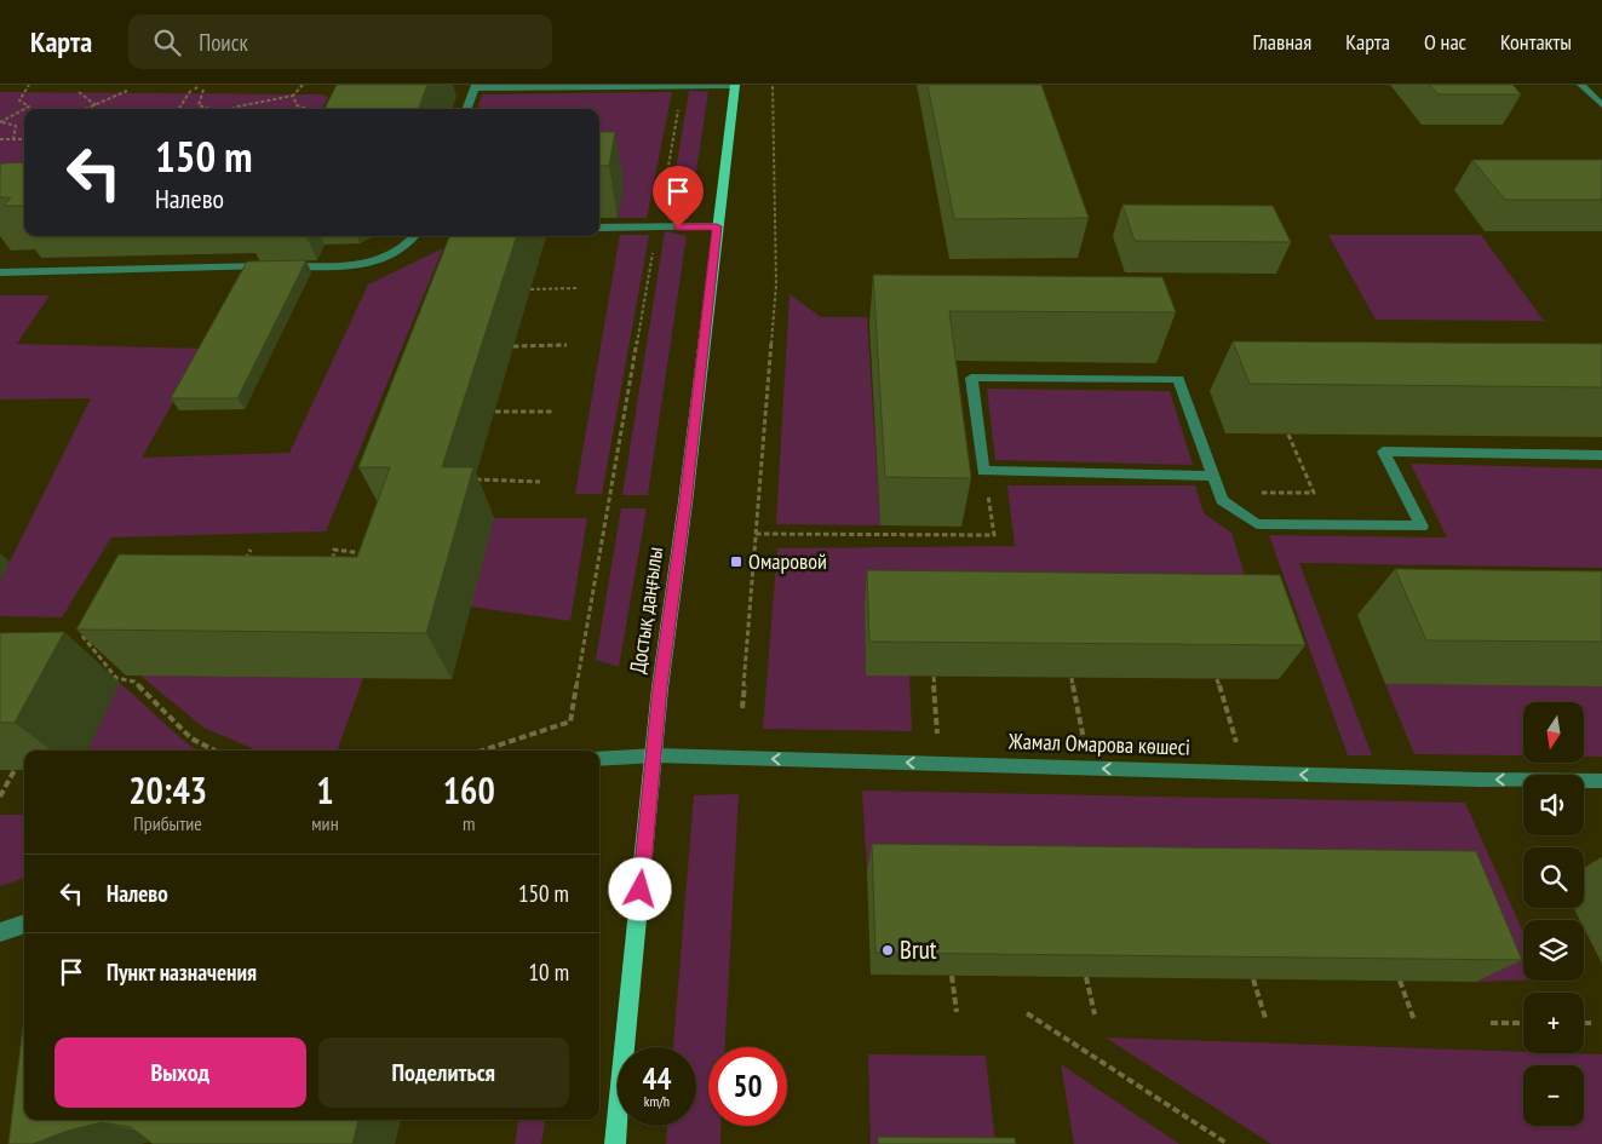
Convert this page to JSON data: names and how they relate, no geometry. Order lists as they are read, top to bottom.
{
  "streets": {
    "main road": ["Достық даңғылы"],
    "street": ["Жамал Омарова көшесі"]
  },
  "crossings": [
    ["Достық даңғылы", "Жамал Омарова көшесі"]
  ],
  "one_way": ["Жамал Омарова көшесі"],
  "places": {
    "transit": ["Омаровой"],
    "other": ["Brut"]
  },
  "north": "bottom",
  "page": {
    "header": "Карта",
    "search": "Поиск",
    "nav": [
      "Главная",
      "Карта",
      "О нас",
      "Контакты"
    ],
    "turn": ["150 m", "Налево"],
    "map_buttons": ["+", "−"],
    "eta": [
      "20:43",
      "Прибытие",
      "1",
      "мин",
      "160",
      "m"
    ],
    "list": [
      {
        "name": "Налево",
        "value": "150 m"
      },
      {
        "name": "Пункт назначения",
        "value": "10 m"
      }
    ],
    "buttons": ["Выход", "Поделиться"],
    "speed": "44 km/h",
    "limit": "50"
  }
}
